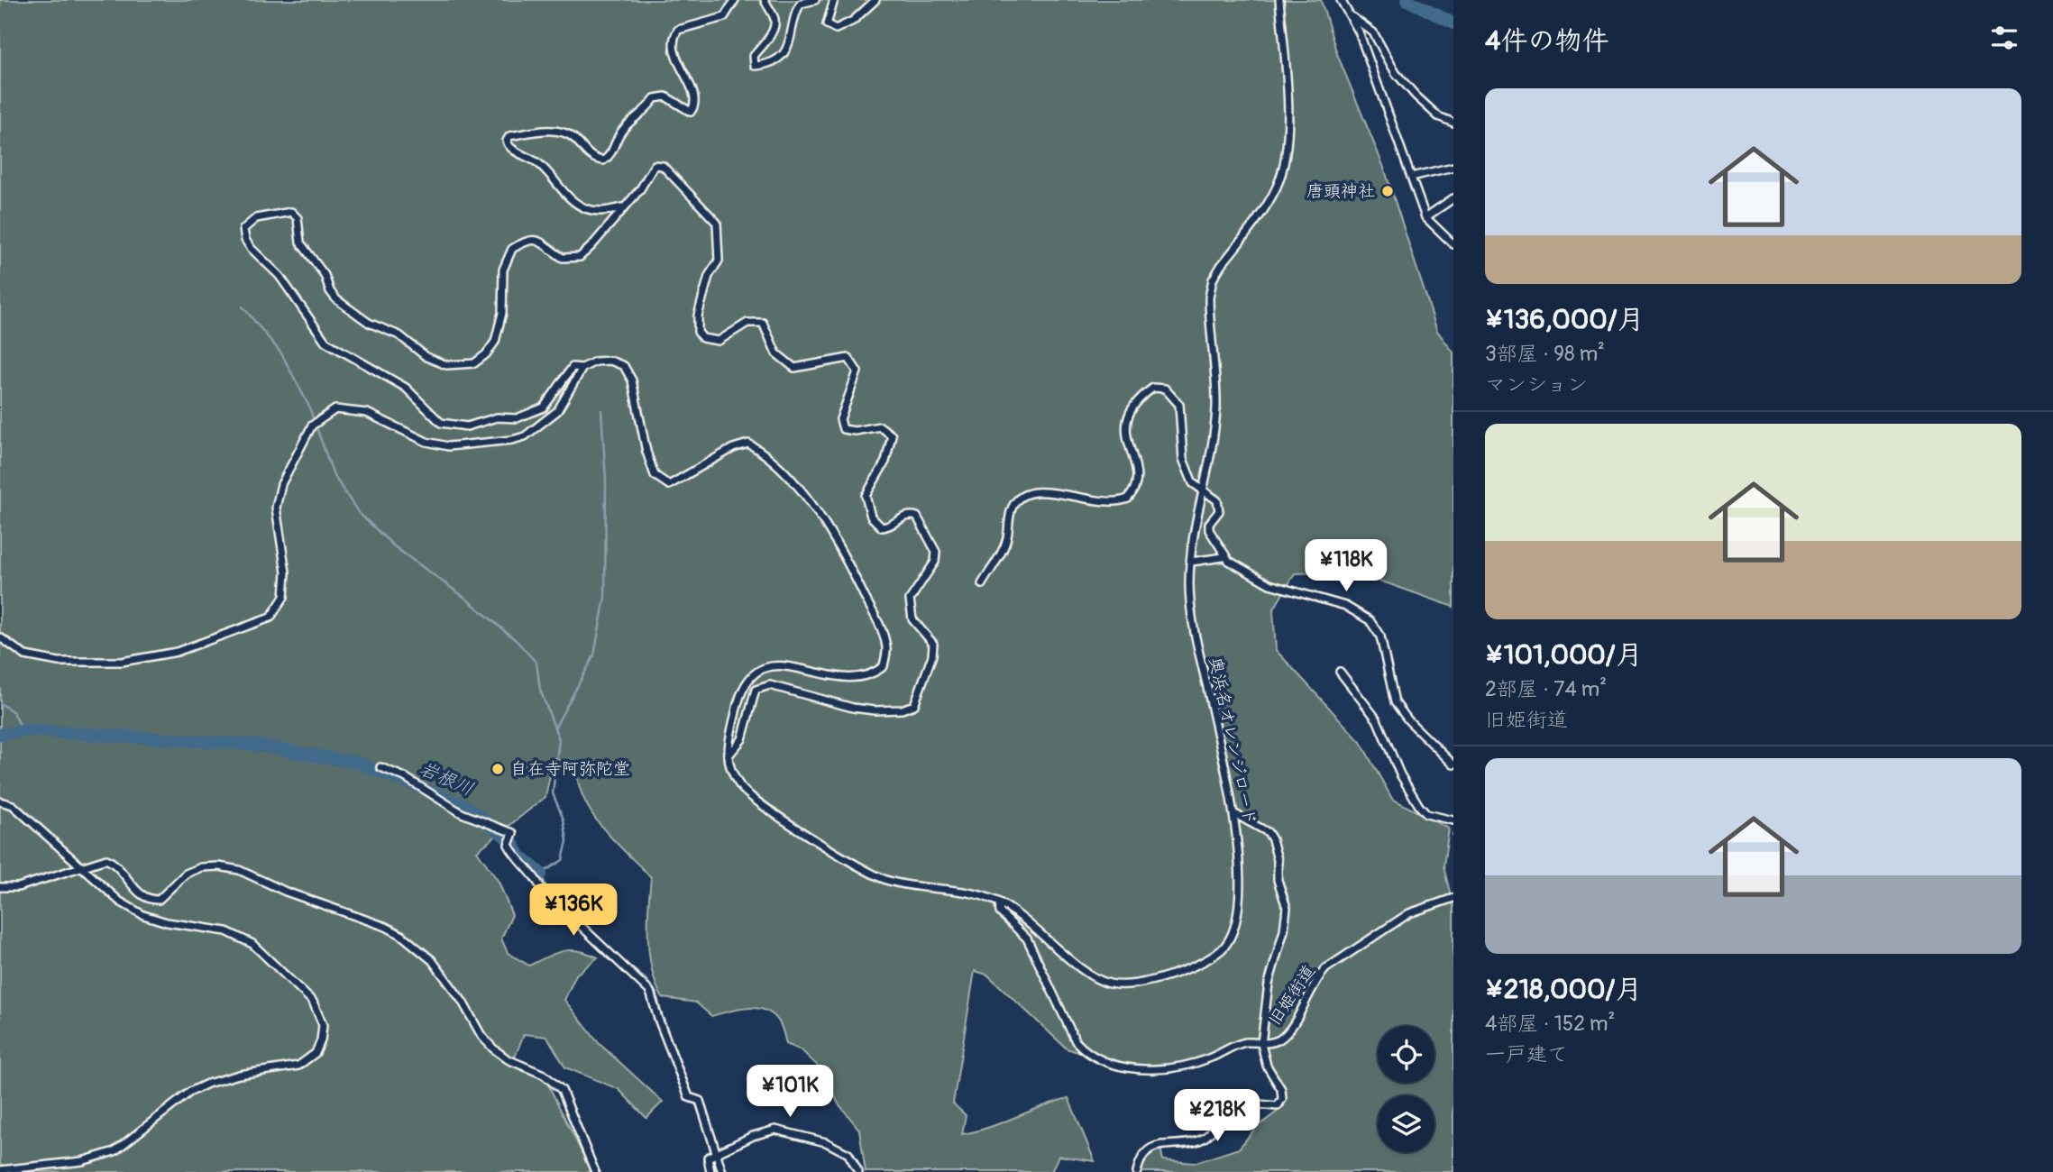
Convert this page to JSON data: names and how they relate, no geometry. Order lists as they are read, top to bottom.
{
  "streets": {
    "street": ["奥浜名オレンジロード", "旧姫街道"]
  },
  "crossings": [
    ["奥浜名オレンジロード", "旧姫街道"]
  ],
  "water": ["岩根川"],
  "places": ["唐頭神社", "自在寺阿弥陀堂"],
  "page": {
    "heading": "4件の物件",
    "list": [
      {
        "name": "¥136,000/月",
        "note": "3部屋 · 98 m² · マンション"
      },
      {
        "name": "¥101,000/月",
        "note": "2部屋 · 74 m² · 旧姫街道"
      },
      {
        "name": "¥218,000/月",
        "note": "4部屋 · 152 m² · 一戸建て"
      }
    ],
    "price": [
      "¥118K",
      "¥136K",
      "¥101K",
      "¥218K"
    ]
  }
}
